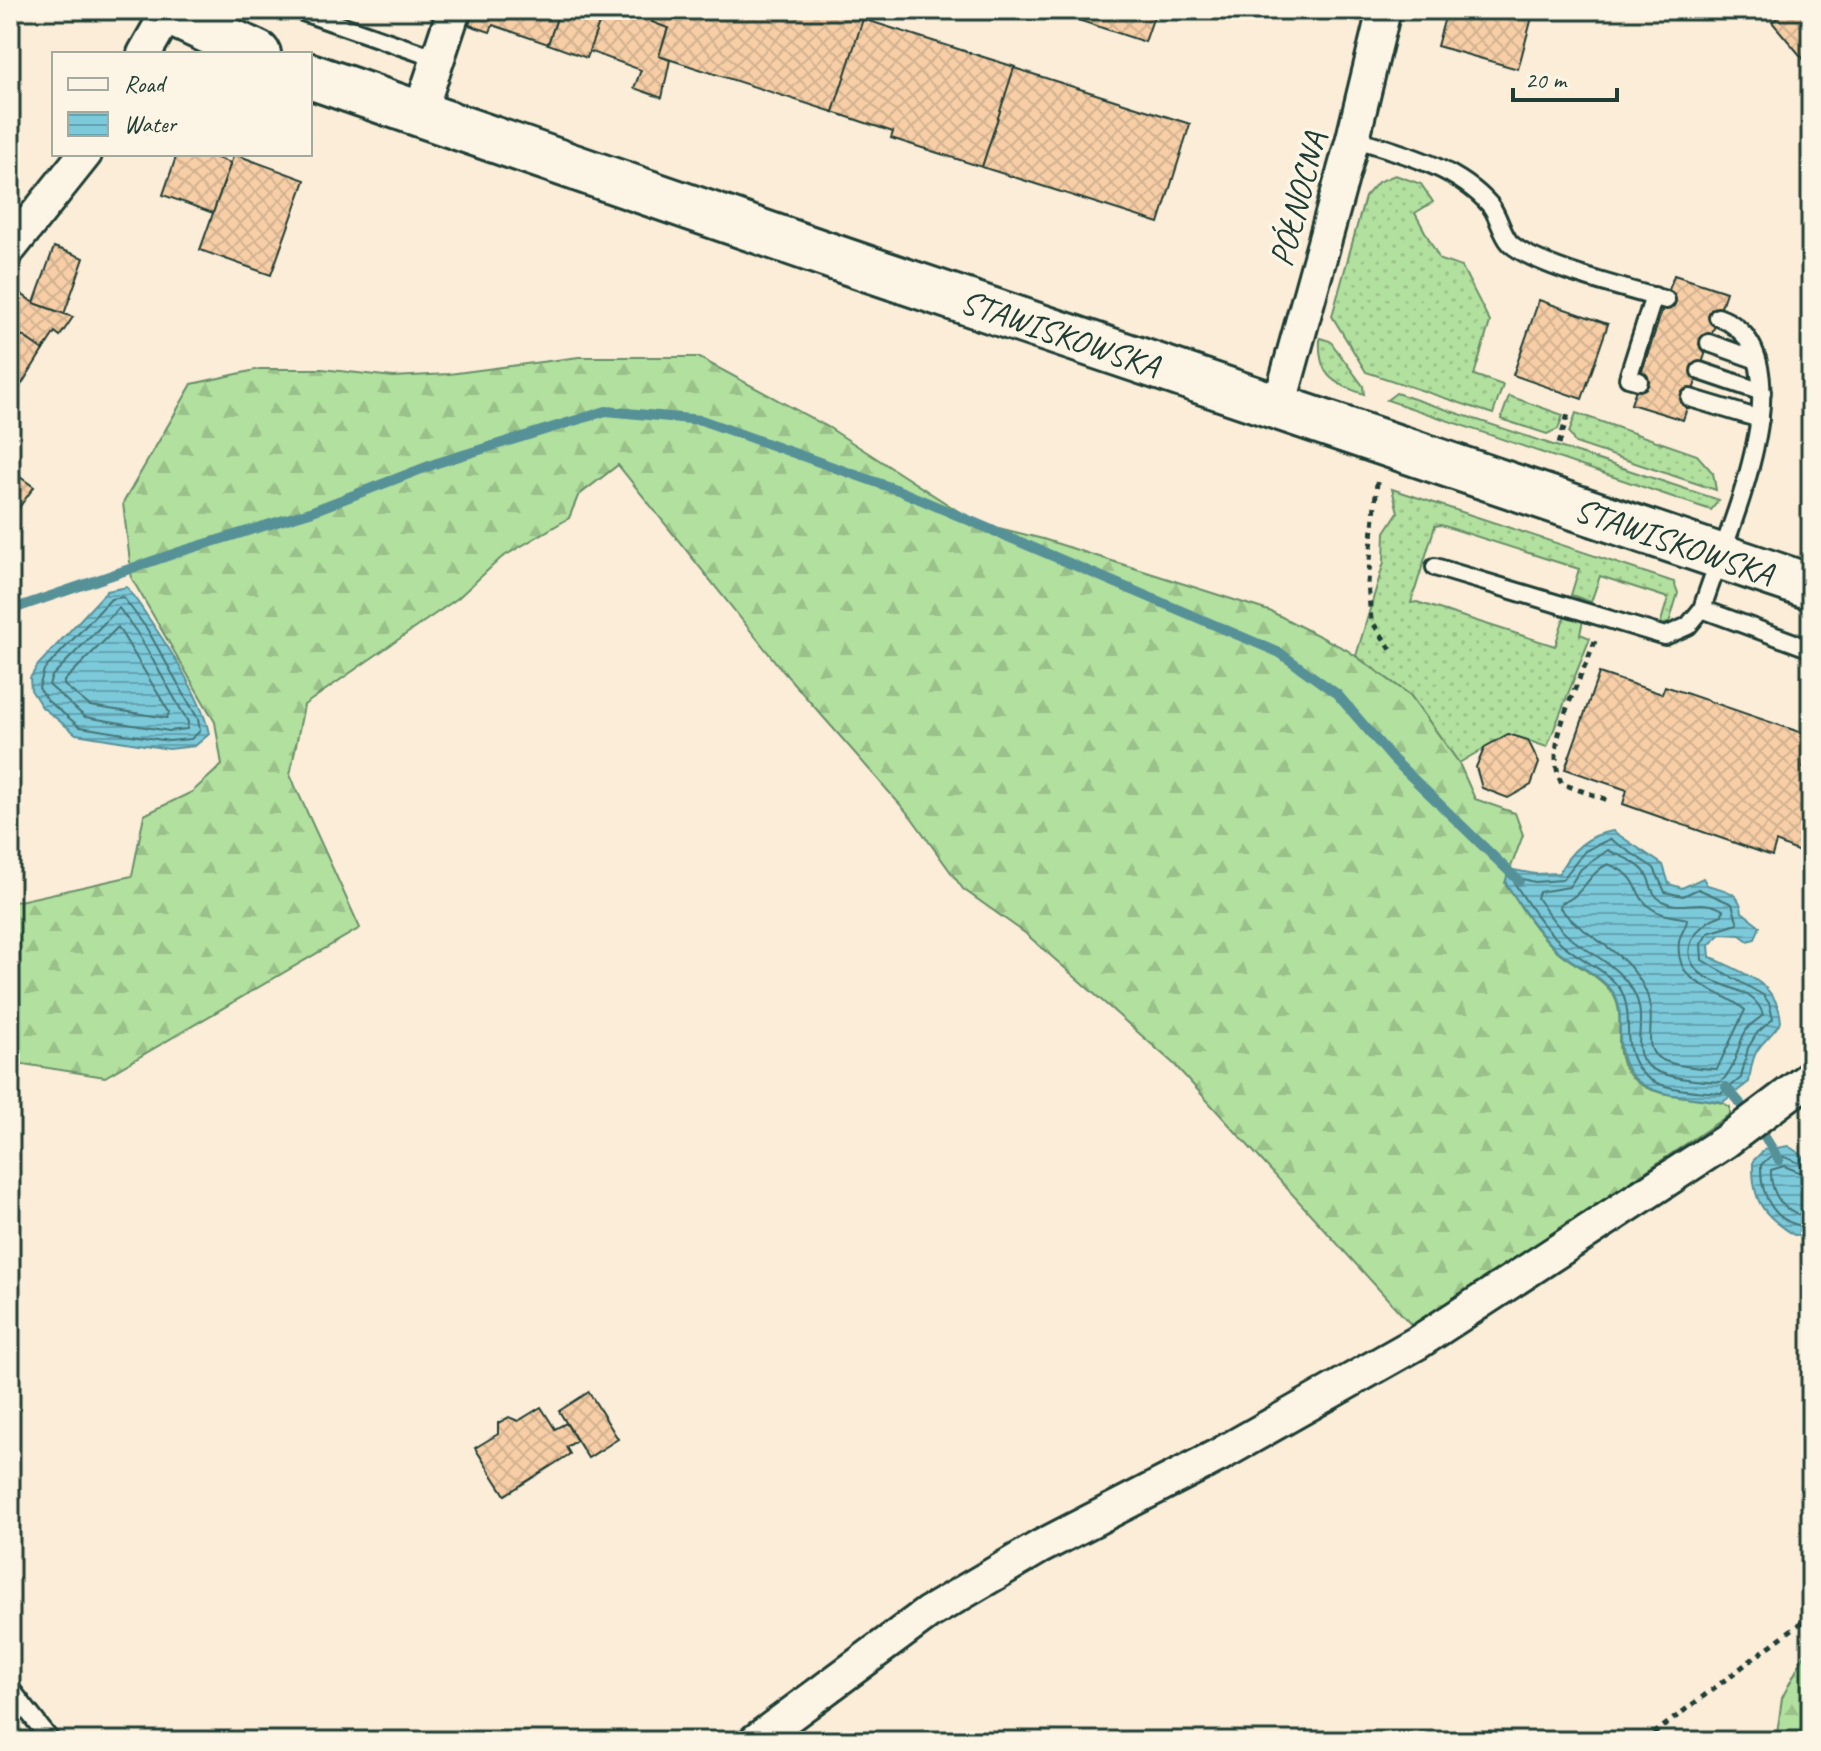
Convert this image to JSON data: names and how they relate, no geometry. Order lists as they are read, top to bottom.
{
  "streets": {
    "main road": ["STAWISKOWSKA"],
    "street": ["PÓŁNOCNA"]
  },
  "crossings": [
    ["PÓŁNOCNA", "STAWISKOWSKA"]
  ],
  "legend": ["Road", "Water"],
  "scale_bar": "20 m"
}
